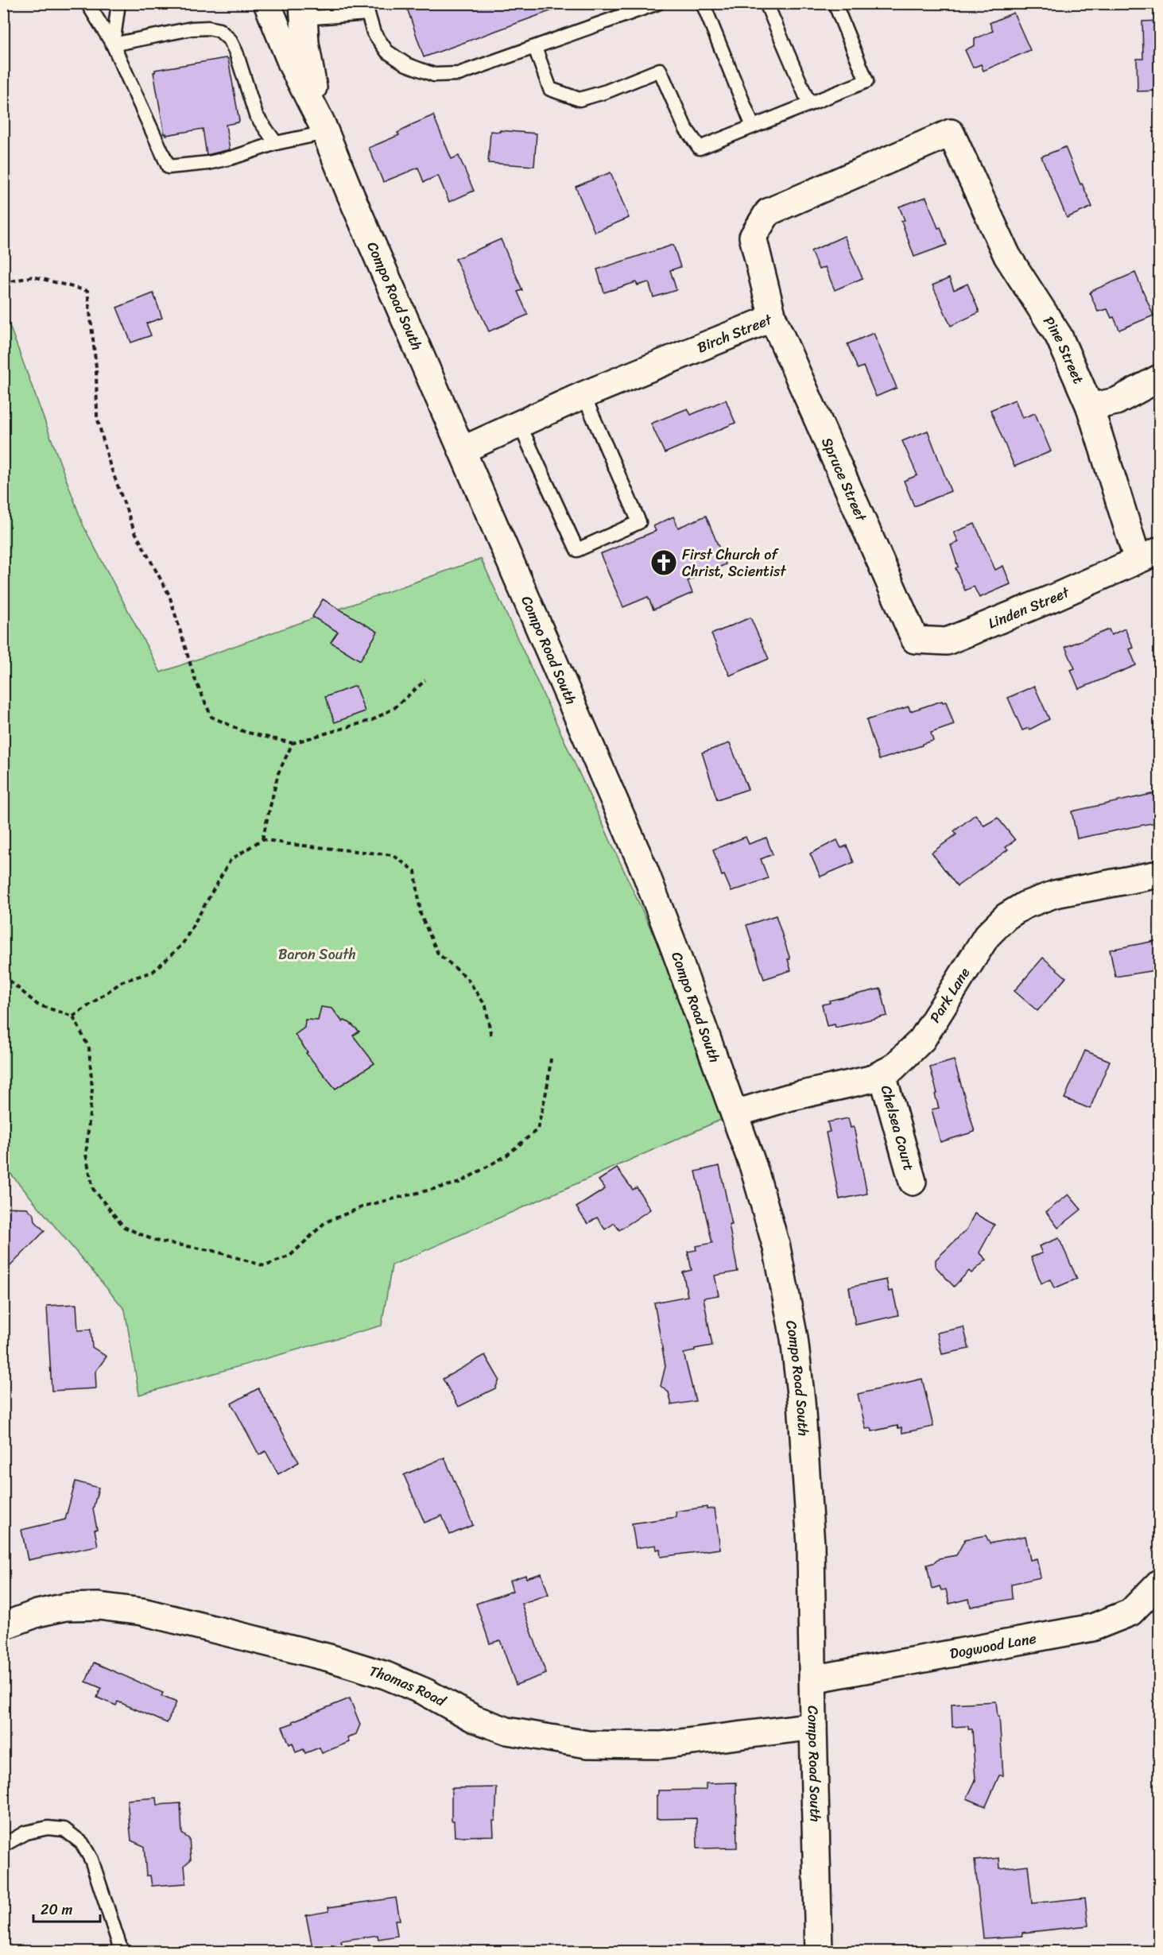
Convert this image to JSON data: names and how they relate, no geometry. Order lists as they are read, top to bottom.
{
  "streets": {
    "street": [
      "Compo Road South",
      "Birch Street",
      "Pine Street",
      "Spruce Street",
      "Linden Street",
      "Park Lane",
      "Chelsea Court",
      "Dogwood Lane",
      "Thomas Road"
    ]
  },
  "crossings": [
    ["Compo Road South", "Birch Street"],
    ["Compo Road South", "Park Lane"],
    ["Compo Road South", "Dogwood Lane"],
    ["Compo Road South", "Thomas Road"],
    ["Birch Street", "Pine Street"],
    ["Birch Street", "Spruce Street"],
    ["Pine Street", "Linden Street"],
    ["Spruce Street", "Linden Street"],
    ["Park Lane", "Chelsea Court"]
  ],
  "parks": ["Baron South"],
  "places": {
    "church": ["First Church of Christ, Scientist"]
  },
  "scale_bar": "20 m"
}
